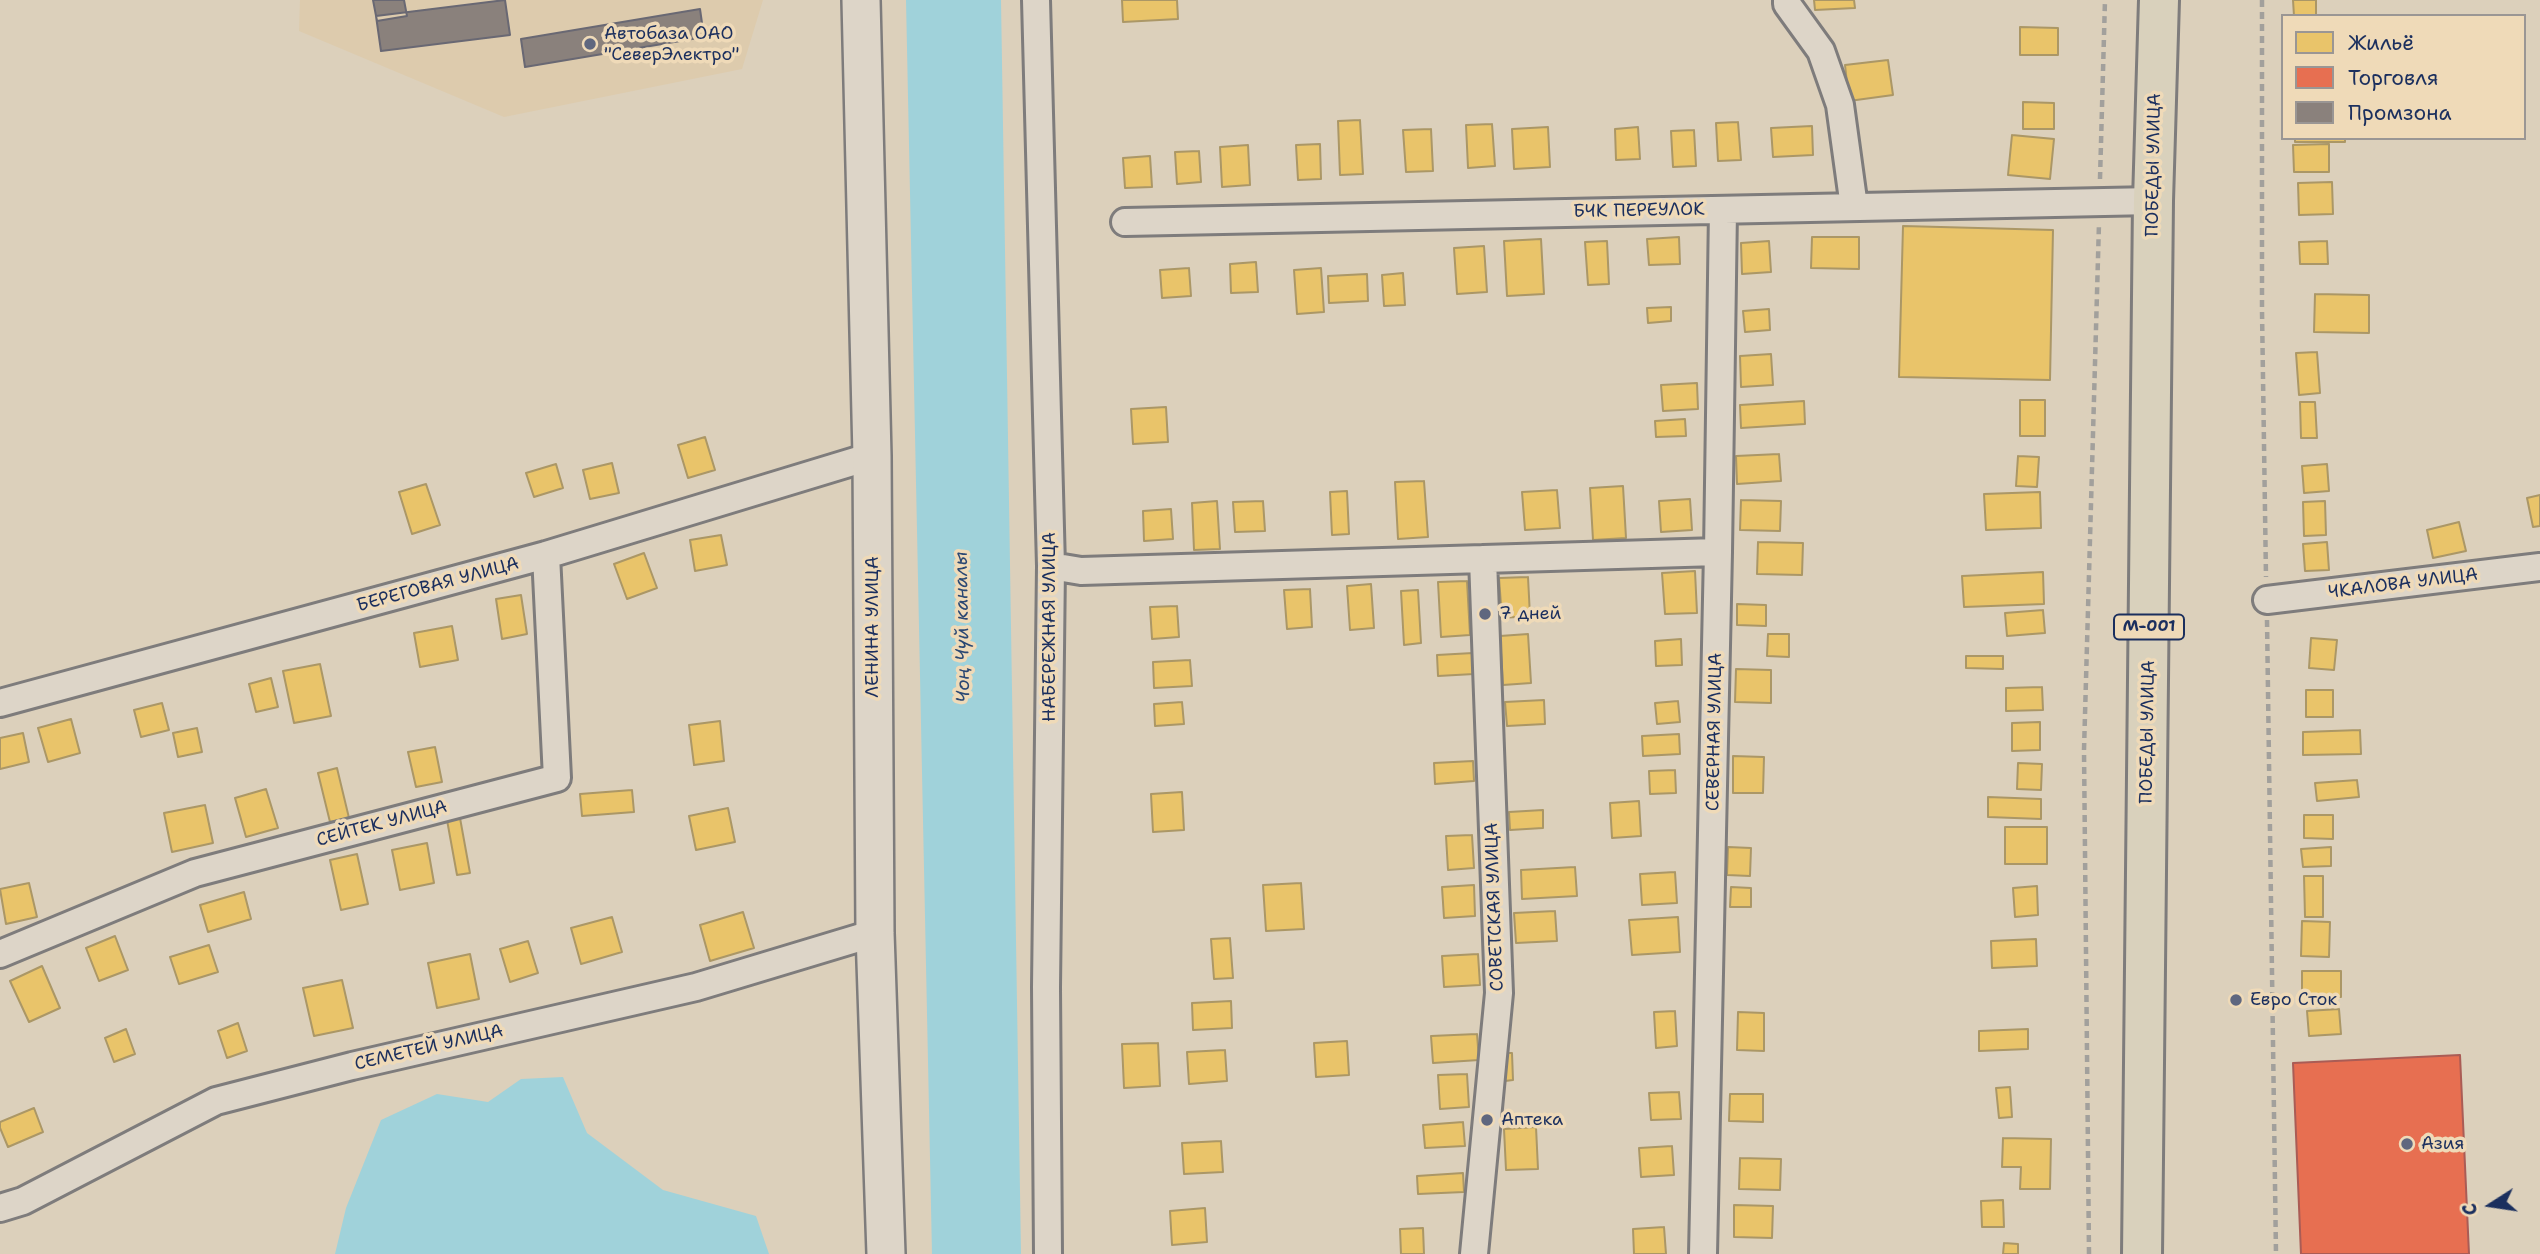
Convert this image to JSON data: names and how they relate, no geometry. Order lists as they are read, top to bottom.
{
  "streets": {
    "main road": ["ПОБЕДЫ УЛИЦА", "М-001"],
    "street": [
      "БЧК ПЕРЕУЛОК",
      "ЧКАЛОВА УЛИЦА",
      "БЕРЕГОВАЯ УЛИЦА",
      "ЛЕНИНА УЛИЦА",
      "НАБЕРЕЖНАЯ УЛИЦА",
      "СЕВЕРНАЯ УЛИЦА",
      "СЕЙТЕК УЛИЦА",
      "СОВЕТСКАЯ УЛИЦА",
      "СЕМЕТЕЙ УЛИЦА"
    ]
  },
  "crossings": [
    ["ПОБЕДЫ УЛИЦА", "БЧК ПЕРЕУЛОК"],
    ["БЧК ПЕРЕУЛОК", "СЕВЕРНАЯ УЛИЦА"],
    ["БЕРЕГОВАЯ УЛИЦА", "ЛЕНИНА УЛИЦА"],
    ["БЕРЕГОВАЯ УЛИЦА", "СЕЙТЕК УЛИЦА"],
    ["ЛЕНИНА УЛИЦА", "СЕМЕТЕЙ УЛИЦА"]
  ],
  "water": ["Чоң Чүй каналы"],
  "places": [
    "Автобаза ОАО \"СеверЭлектро\"",
    "7 дней",
    "Евро Сток",
    "Аптека",
    "Азия"
  ],
  "legend": ["Жильё", "Торговля", "Промзона"],
  "north": "left"
}
